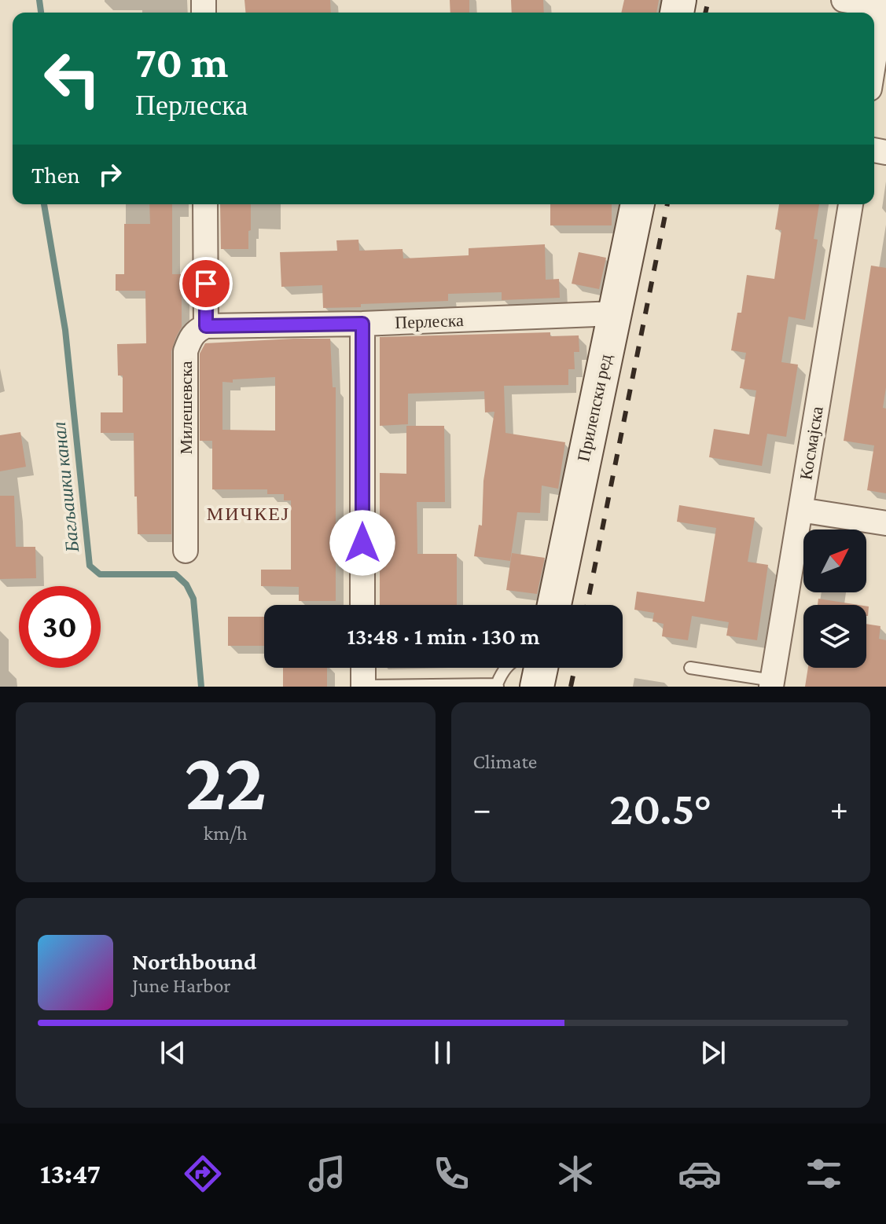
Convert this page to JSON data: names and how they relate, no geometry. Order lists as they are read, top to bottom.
{
  "streets": {
    "street": [
      "Перлеска",
      "Милешевска",
      "Прилепски ред",
      "Космајска"
    ]
  },
  "crossings": [
    ["Перлеска", "Милешевска"],
    ["Перлеска", "Прилепски ред"]
  ],
  "districts": ["МИЧКЕЈ"],
  "water": ["Багљашки канал"],
  "north": "top right",
  "page": {
    "turn": ["70 m", "Перлеска"],
    "then": "Then",
    "limit": "30",
    "trip": "13:48 · 1 min · 130 m",
    "tile": [
      ["22", "km/h"],
      "Climate"
    ],
    "heat": ["−", "20.5°", "+"],
    "song": ["Northbound", "June Harbor"],
    "tabs": "13:47"
  }
}
